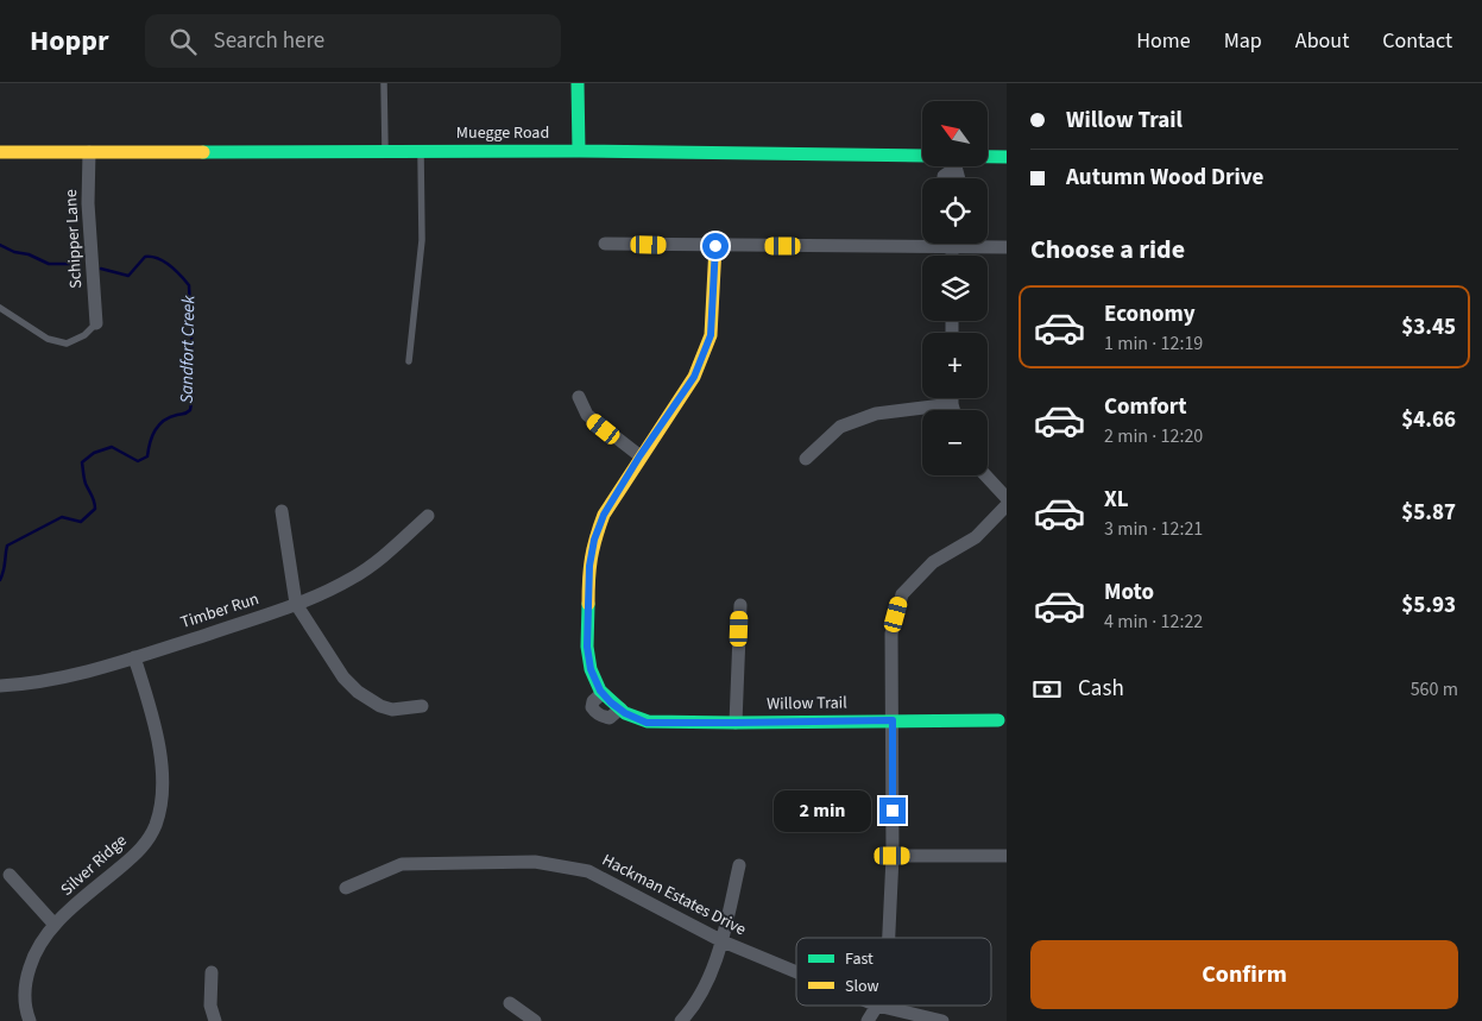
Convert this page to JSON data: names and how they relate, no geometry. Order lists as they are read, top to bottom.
{
  "streets": {
    "main road": ["Muegge Road", "Willow Trail"],
    "street": [
      "Schipper Lane",
      "Timber Run",
      "Silver Ridge",
      "Hackman Estates Drive"
    ]
  },
  "crossings": [
    ["Muegge Road", "Schipper Lane"],
    ["Timber Run", "Silver Ridge"]
  ],
  "water": ["Sandfort Creek"],
  "legend": ["Fast", "Slow"],
  "north": "top left",
  "page": {
    "header": "Hoppr",
    "search": "Search here",
    "nav": [
      "Home",
      "Map",
      "About",
      "Contact"
    ],
    "banner": ["Willow Trail", "Autumn Wood Drive"],
    "map_buttons": ["+", "−"],
    "heading": "Choose a ride",
    "list": [
      {
        "name": "Economy",
        "note": "1 min · 12:19",
        "value": "$3.45"
      },
      {
        "name": "Comfort",
        "note": "2 min · 12:20",
        "value": "$4.66"
      },
      {
        "name": "XL",
        "note": "3 min · 12:21",
        "value": "$5.87"
      },
      {
        "name": "Moto",
        "note": "4 min · 12:22",
        "value": "$5.93"
      }
    ],
    "pay": ["Cash", "560 m"],
    "bubble": "2 min",
    "buttons": "Confirm"
  }
}
